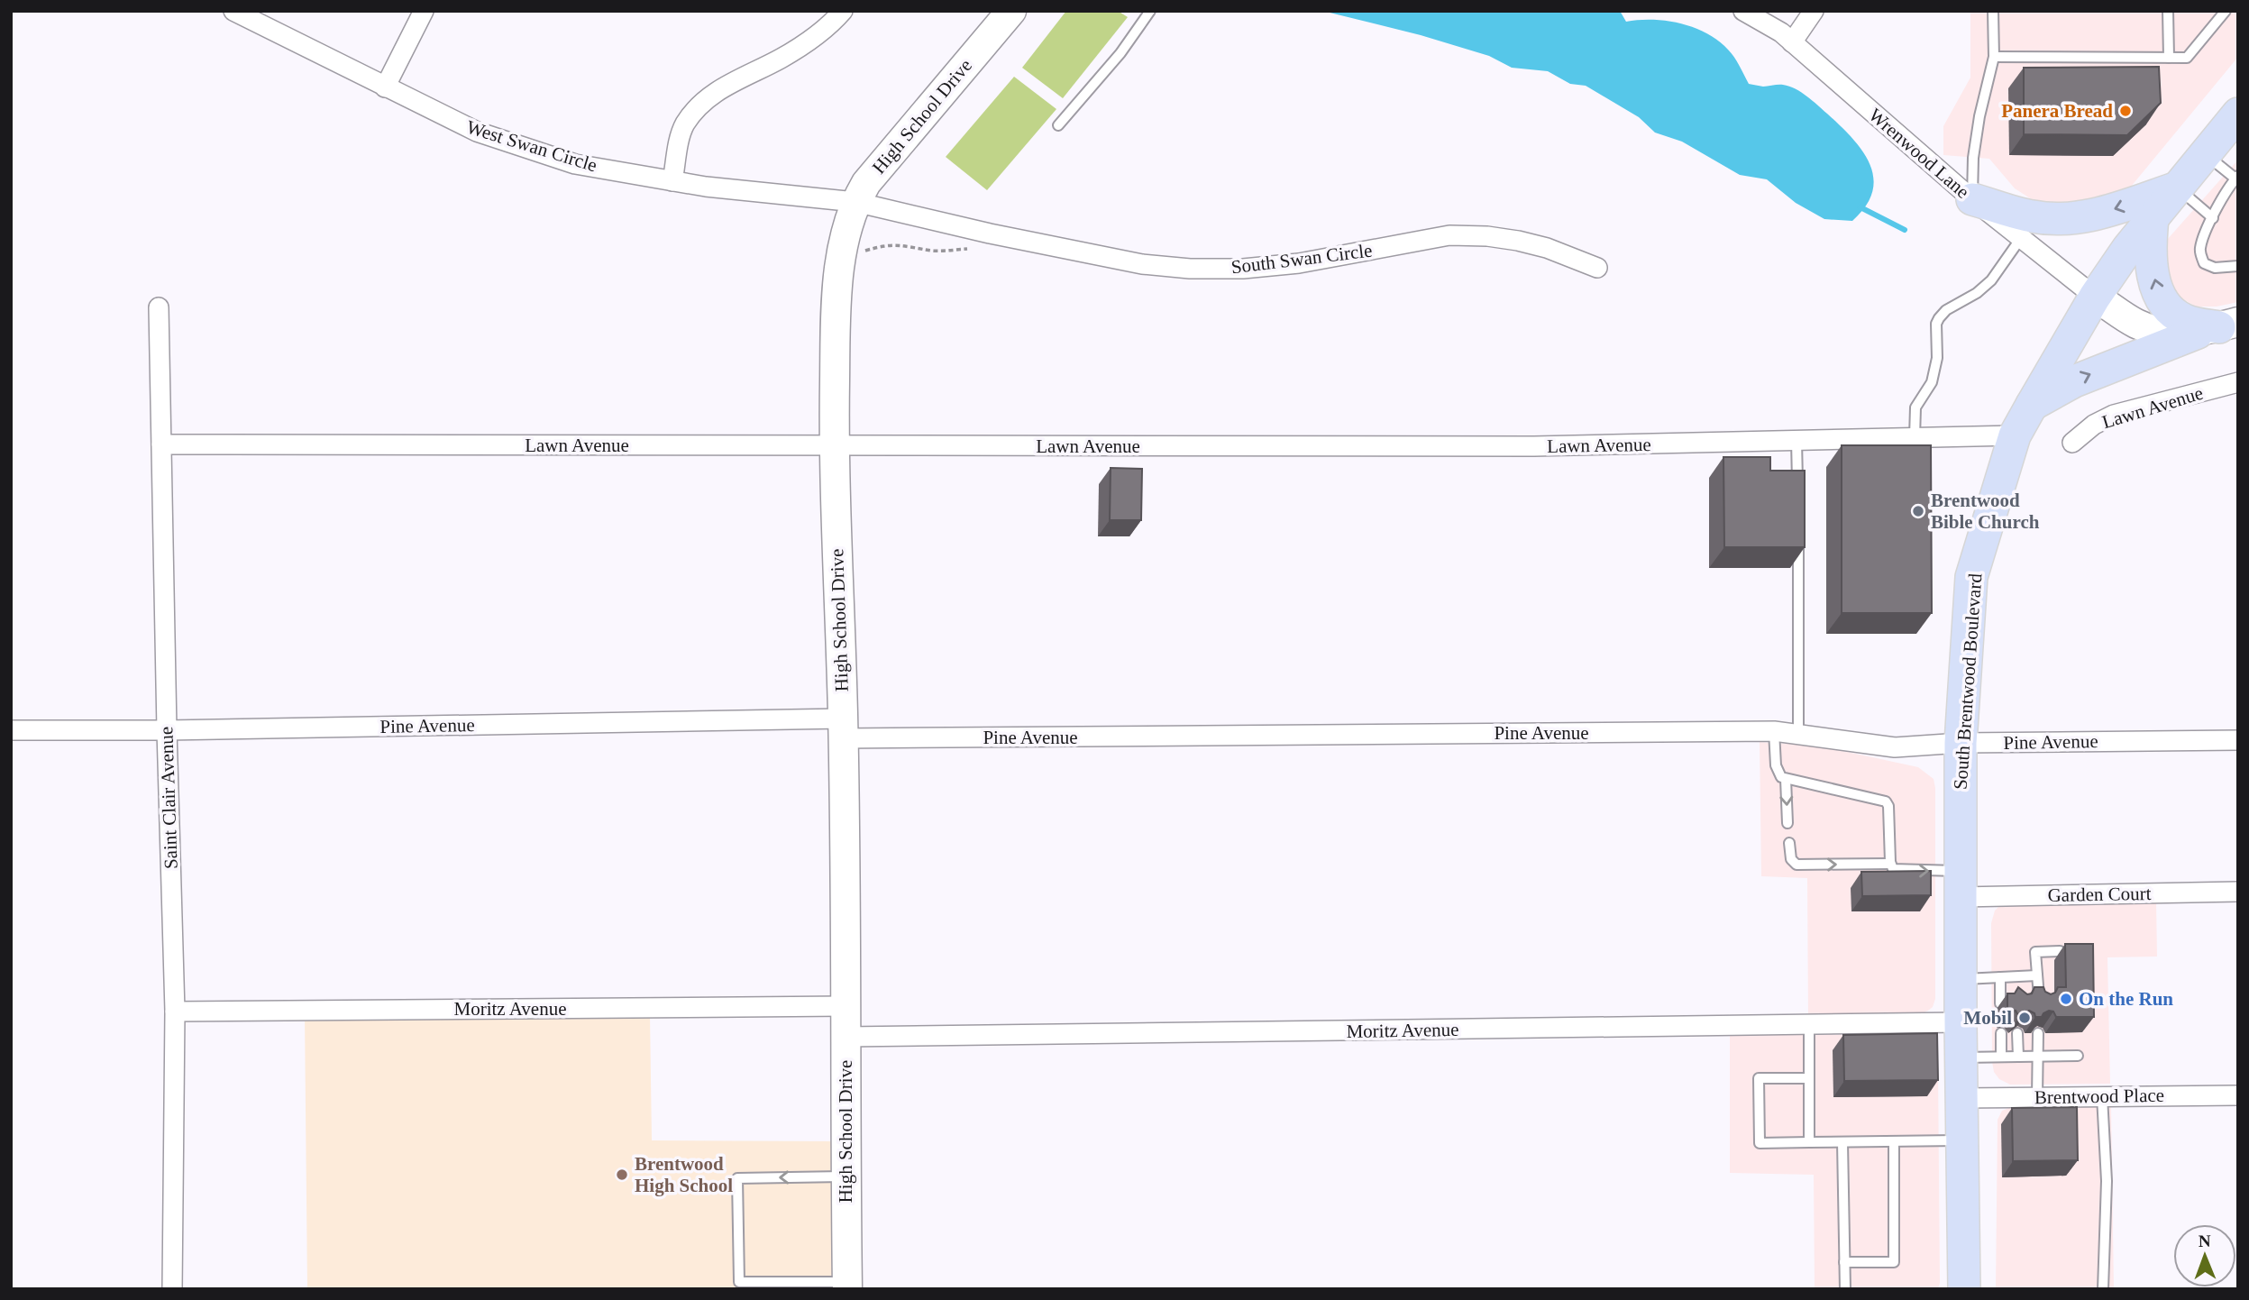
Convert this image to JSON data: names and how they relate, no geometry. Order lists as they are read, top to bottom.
{
  "streets": {
    "main road": ["South Brentwood Boulevard"],
    "street": [
      "High School Drive",
      "West Swan Circle",
      "Wrenwood Lane",
      "South Swan Circle",
      "Lawn Avenue",
      "Pine Avenue",
      "Saint Clair Avenue",
      "Garden Court",
      "Moritz Avenue",
      "Brentwood Place"
    ]
  },
  "crossings": [
    ["High School Drive", "West Swan Circle"],
    ["High School Drive", "South Swan Circle"],
    ["High School Drive", "Lawn Avenue"],
    ["High School Drive", "Pine Avenue"],
    ["High School Drive", "Moritz Avenue"],
    ["West Swan Circle", "South Swan Circle"],
    ["Wrenwood Lane", "South Brentwood Boulevard"],
    ["Lawn Avenue", "South Brentwood Boulevard"],
    ["Lawn Avenue", "Saint Clair Avenue"],
    ["South Brentwood Boulevard", "Pine Avenue"],
    ["South Brentwood Boulevard", "Garden Court"],
    ["South Brentwood Boulevard", "Moritz Avenue"],
    ["South Brentwood Boulevard", "Brentwood Place"],
    ["Pine Avenue", "Saint Clair Avenue"],
    ["Saint Clair Avenue", "Moritz Avenue"]
  ],
  "places": [
    "Panera Bread",
    "Brentwood Bible Church",
    "On the Run",
    "Mobil",
    "Brentwood High School"
  ],
  "north": "top"
}
